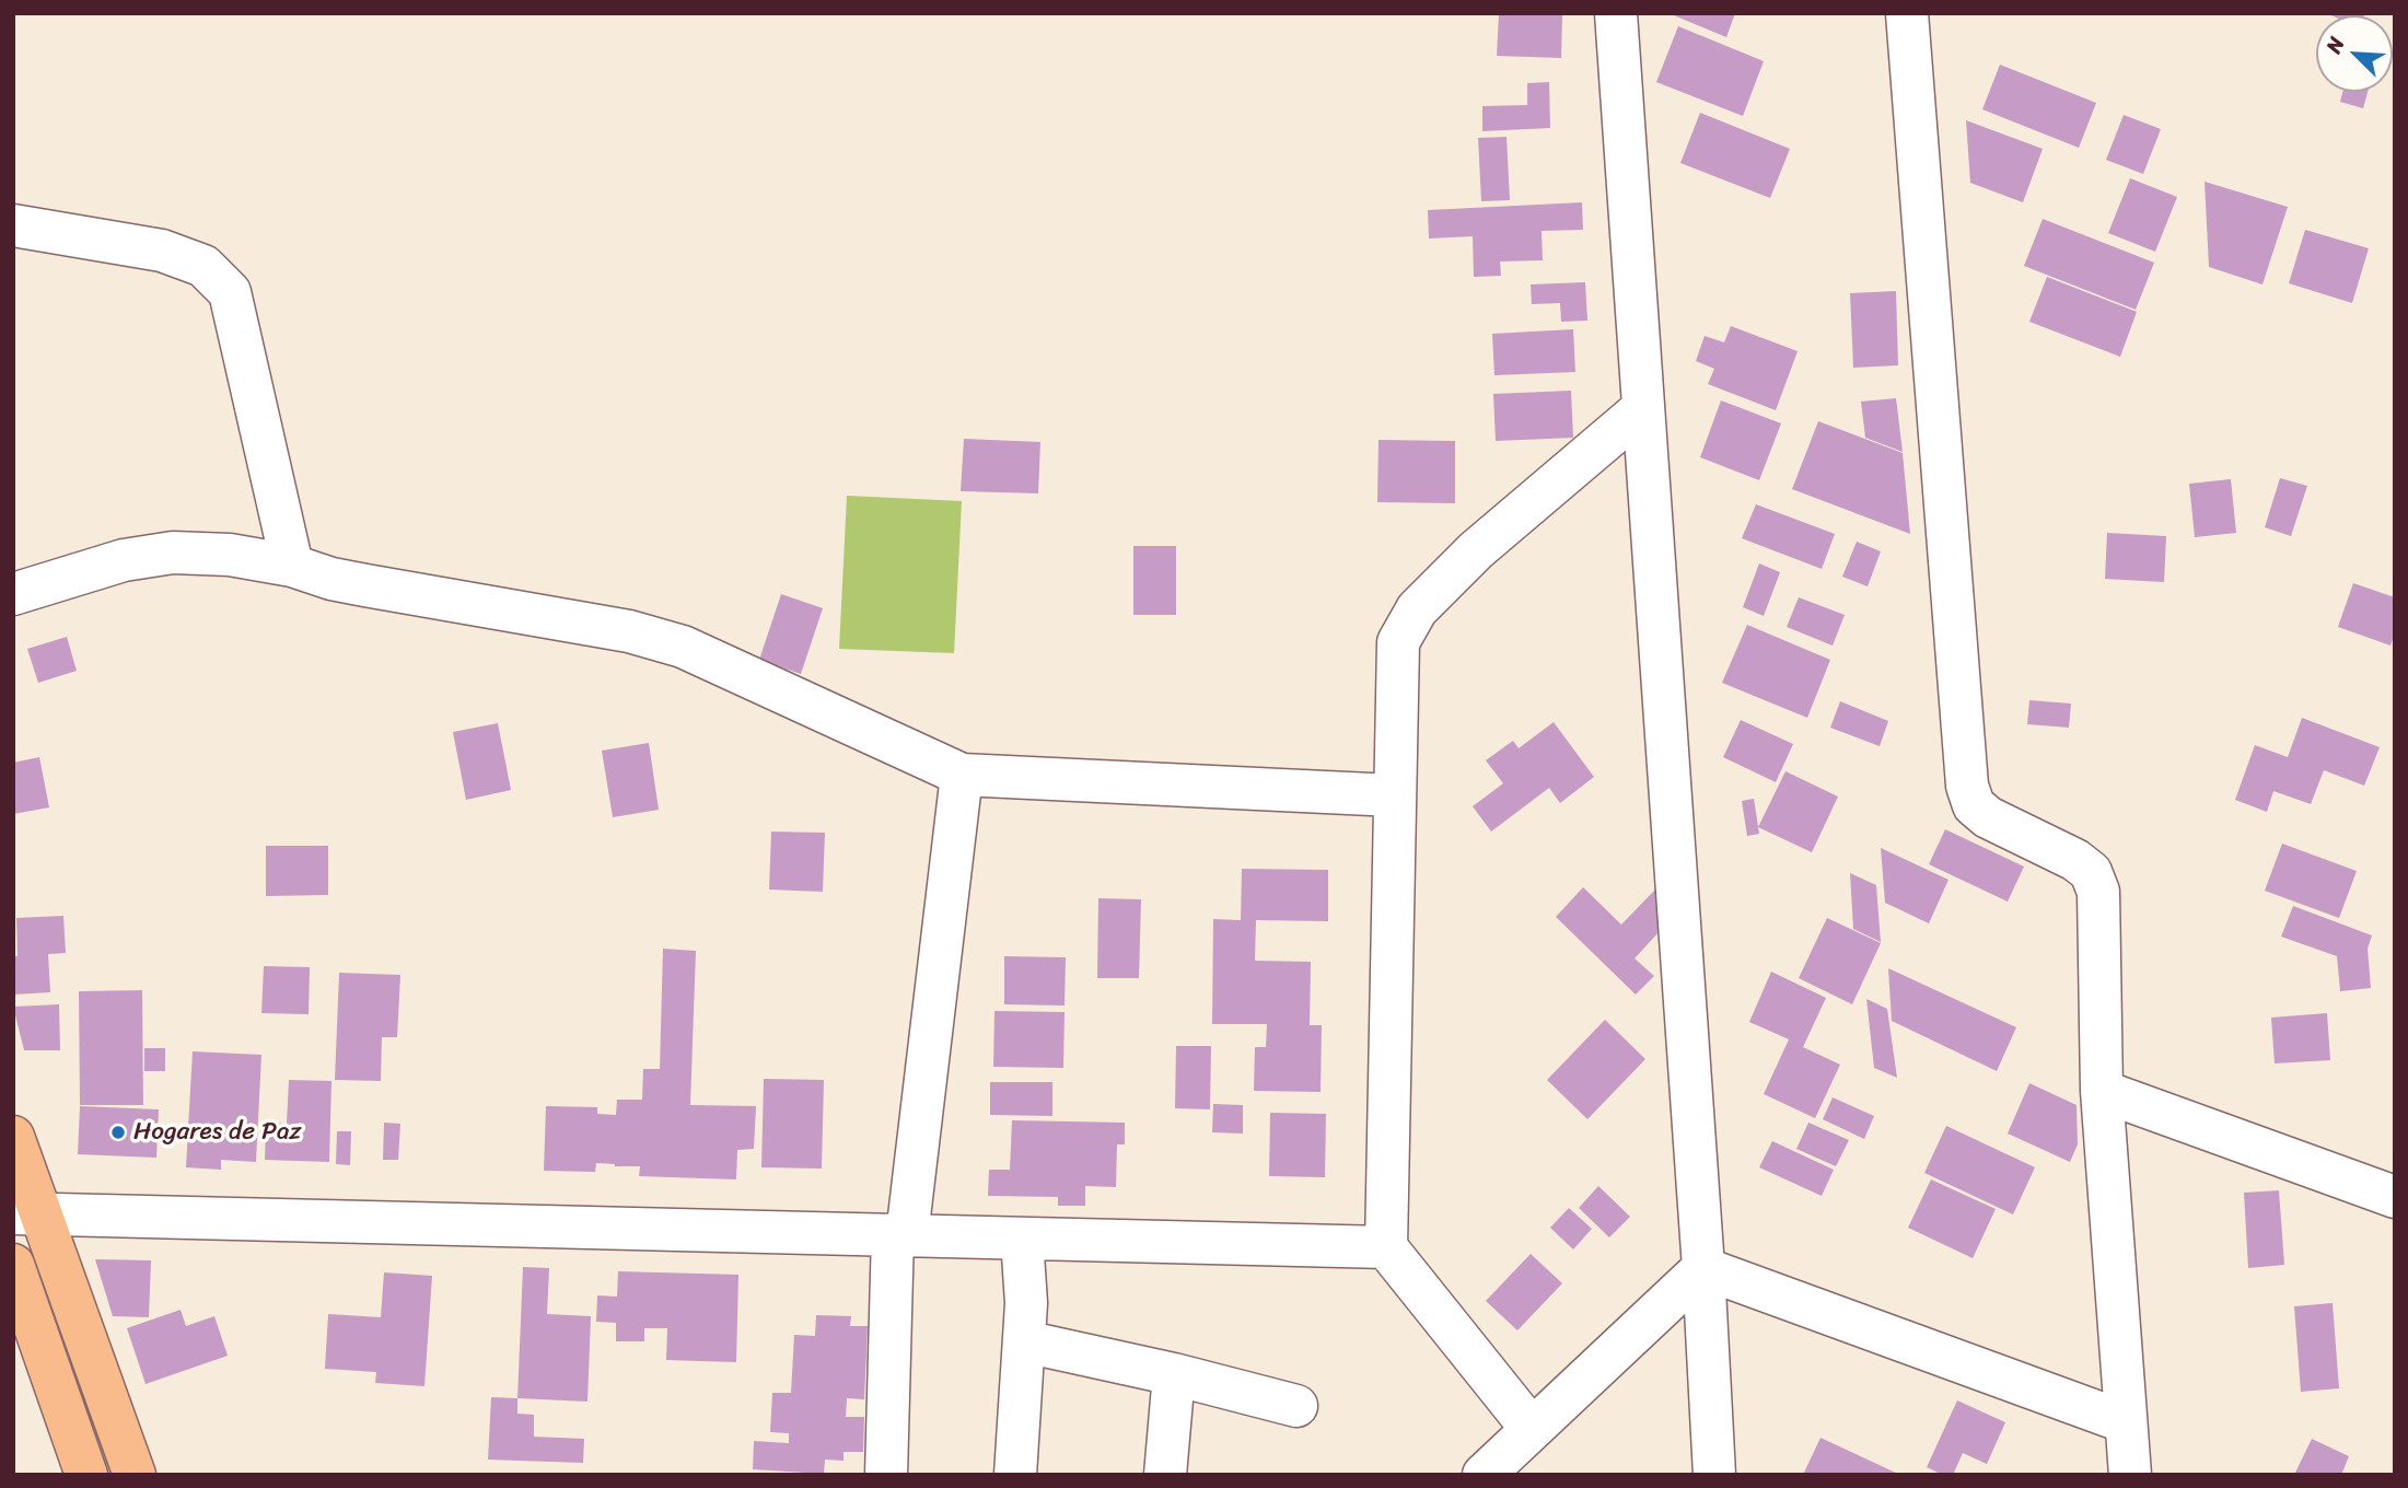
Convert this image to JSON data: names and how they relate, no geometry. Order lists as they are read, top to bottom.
{
  "places": ["Hogares de Paz"],
  "north": "top left"
}
